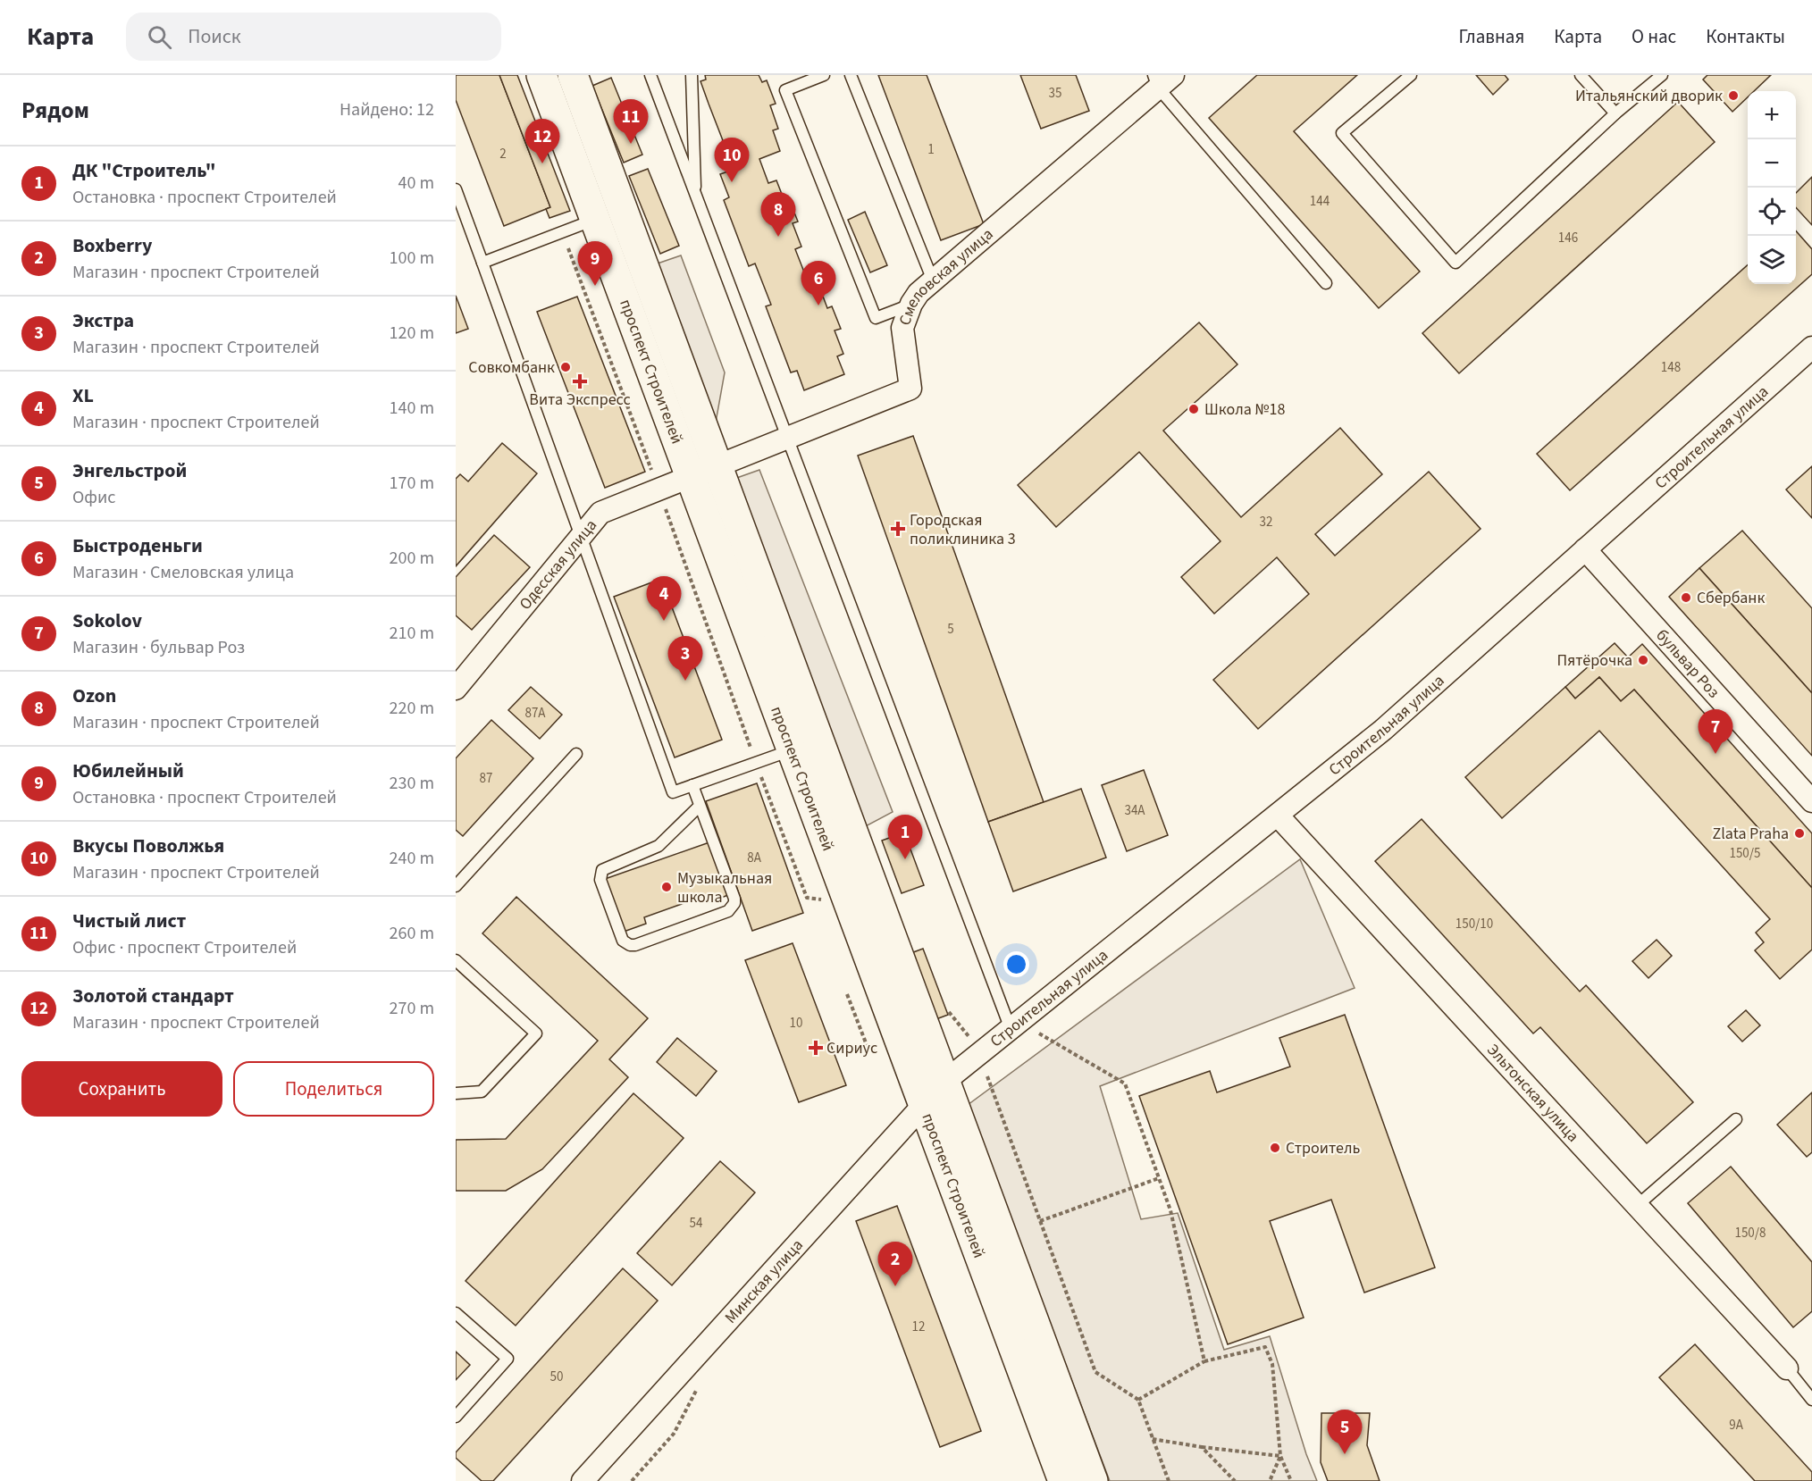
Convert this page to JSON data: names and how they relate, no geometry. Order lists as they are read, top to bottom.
{
  "streets": {
    "main road": ["проспект Строителей"],
    "street": [
      "Смеловская улица",
      "Строительная улица",
      "Одесская улица",
      "бульвар Роз",
      "Эльтонская улица",
      "Минская улица"
    ]
  },
  "crossings": [
    ["Смеловская улица", "проспект Строителей"],
    ["Смеловская улица", "Одесская улица"],
    ["проспект Строителей", "Строительная улица"],
    ["проспект Строителей", "Одесская улица"],
    ["проспект Строителей", "Минская улица"],
    ["Строительная улица", "бульвар Роз"],
    ["Строительная улица", "Эльтонская улица"],
    ["Строительная улица", "Минская улица"]
  ],
  "places": {
    "other": [
      "Итальянский дворик",
      "Совкомбанк",
      "Школа №18",
      "Сбербанк",
      "Пятёрочка",
      "Zlata Praha",
      "Музыкальная школа",
      "Строитель"
    ],
    "health": ["Вита Экспресс", "Городская поликлиника 3", "Сириус"]
  },
  "house_numbers": [
    "35",
    "1",
    "2",
    "144",
    "146",
    "148",
    "32",
    "5",
    "87А",
    "87",
    "34А",
    "150/5",
    "8А",
    "150/10",
    "10",
    "54",
    "150/8",
    "12",
    "50",
    "9А"
  ],
  "page": {
    "header": "Карта",
    "search": "Поиск",
    "nav": [
      "Главная",
      "Карта",
      "О нас",
      "Контакты"
    ],
    "heading": ["Рядом", "Найдено: 12"],
    "map_buttons": ["+", "−"],
    "pins": [
      "11",
      "12",
      "10",
      "8",
      "9",
      "6",
      "4",
      "3",
      "7",
      "1",
      "2",
      "5"
    ],
    "list": [
      {
        "mark": "1",
        "name": "ДК \"Строитель\"",
        "note": "Остановка · проспект Строителей",
        "value": "40 m"
      },
      {
        "mark": "2",
        "name": "Boxberry",
        "note": "Магазин · проспект Строителей",
        "value": "100 m"
      },
      {
        "mark": "3",
        "name": "Экстра",
        "note": "Магазин · проспект Строителей",
        "value": "120 m"
      },
      {
        "mark": "4",
        "name": "XL",
        "note": "Магазин · проспект Строителей",
        "value": "140 m"
      },
      {
        "mark": "5",
        "name": "Энгельстрой",
        "note": "Офис",
        "value": "170 m"
      },
      {
        "mark": "6",
        "name": "Быстроденьги",
        "note": "Магазин · Смеловская улица",
        "value": "200 m"
      },
      {
        "mark": "7",
        "name": "Sokolov",
        "note": "Магазин · бульвар Роз",
        "value": "210 m"
      },
      {
        "mark": "8",
        "name": "Ozon",
        "note": "Магазин · проспект Строителей",
        "value": "220 m"
      },
      {
        "mark": "9",
        "name": "Юбилейный",
        "note": "Остановка · проспект Строителей",
        "value": "230 m"
      },
      {
        "mark": "10",
        "name": "Вкусы Поволжья",
        "note": "Магазин · проспект Строителей",
        "value": "240 m"
      },
      {
        "mark": "11",
        "name": "Чистый лист",
        "note": "Офис · проспект Строителей",
        "value": "260 m"
      },
      {
        "mark": "12",
        "name": "Золотой стандарт",
        "note": "Магазин · проспект Строителей",
        "value": "270 m"
      }
    ],
    "buttons": ["Сохранить", "Поделиться"]
  }
}
